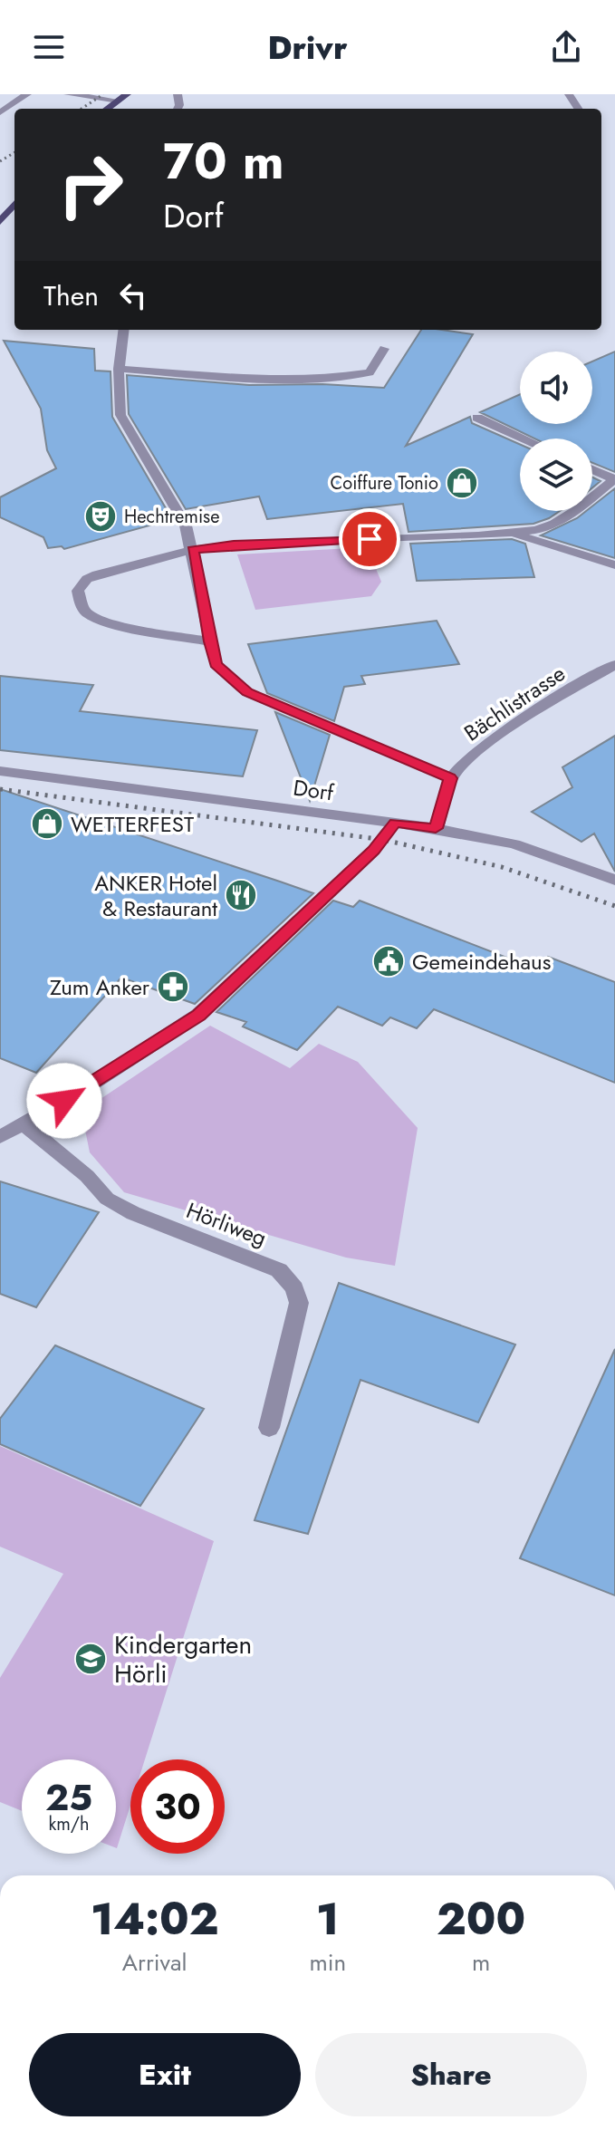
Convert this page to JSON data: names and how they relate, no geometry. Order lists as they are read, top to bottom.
{
  "streets": {
    "street": ["Bächlistrasse", "Dorf", "Hörliweg"]
  },
  "places": {
    "shop": ["Coiffure Tonio", "WETTERFEST"],
    "theatre": ["Hechtremise"],
    "restaurant": ["ANKER Hotel & Restaurant"],
    "public building": ["Gemeindehaus"],
    "pharmacy": ["Zum Anker"],
    "school or university": ["Kindergarten Hörli"]
  },
  "page": {
    "header": "Drivr",
    "turn": ["70 m", "Dorf"],
    "then": "Then",
    "speed": "25 km/h",
    "limit": "30",
    "eta": [
      "14:02",
      "Arrival",
      "1",
      "min",
      "200",
      "m"
    ],
    "buttons": ["Exit", "Share"]
  }
}
